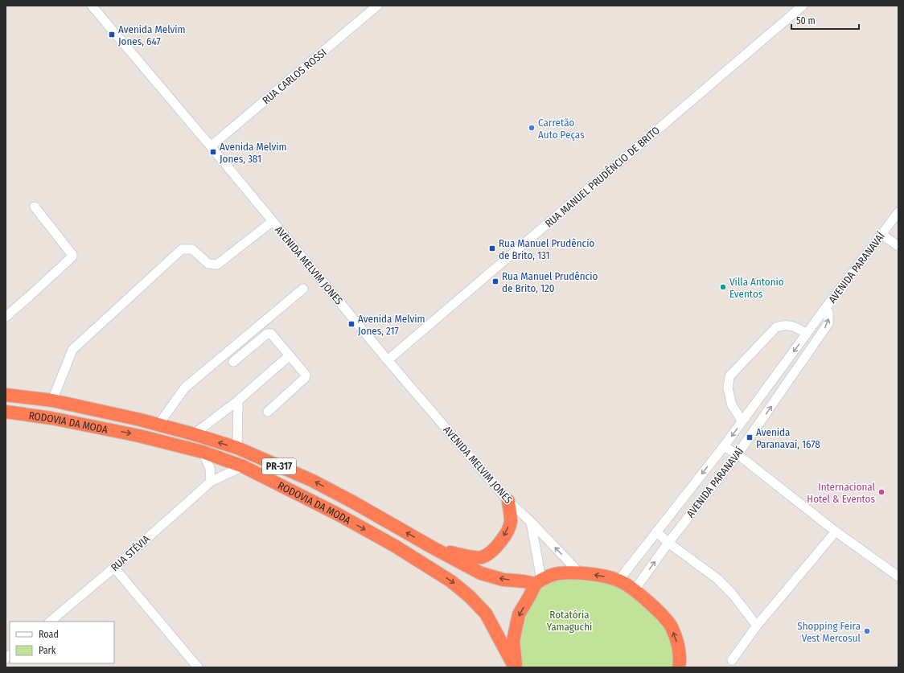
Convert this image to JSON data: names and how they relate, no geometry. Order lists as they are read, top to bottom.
{
  "streets": {
    "highway": ["RODOVIA DA MODA", "PR-317"],
    "street": [
      "RUA CARLOS ROSSI",
      "RUA MANUEL PRUDÊNCIO DE BRITO",
      "AVENIDA MELVIM JONES",
      "AVENIDA PARANAVAÍ",
      "RUA STÉVIA"
    ]
  },
  "crossings": [
    ["RUA CARLOS ROSSI", "AVENIDA MELVIM JONES"],
    ["RUA MANUEL PRUDÊNCIO DE BRITO", "AVENIDA MELVIM JONES"],
    ["RODOVIA DA MODA", "RUA STÉVIA"]
  ],
  "parks": ["Rotatória Yamaguchi"],
  "places": {
    "transit": [
      "Avenida Melvim Jones, 647",
      "Avenida Melvim Jones, 381",
      "Rua Manuel Prudêncio de Brito, 131",
      "Rua Manuel Prudêncio de Brito, 120",
      "Avenida Melvim Jones, 217",
      "Avenida Paranavaí, 1678"
    ],
    "other": [
      "Carretão Auto Peças",
      "Villa Antonio Eventos",
      "Internacional Hotel & Eventos",
      "Shopping Feira Vest Mercosul"
    ]
  },
  "legend": ["Road", "Park"],
  "scale_bar": "50 m"
}
